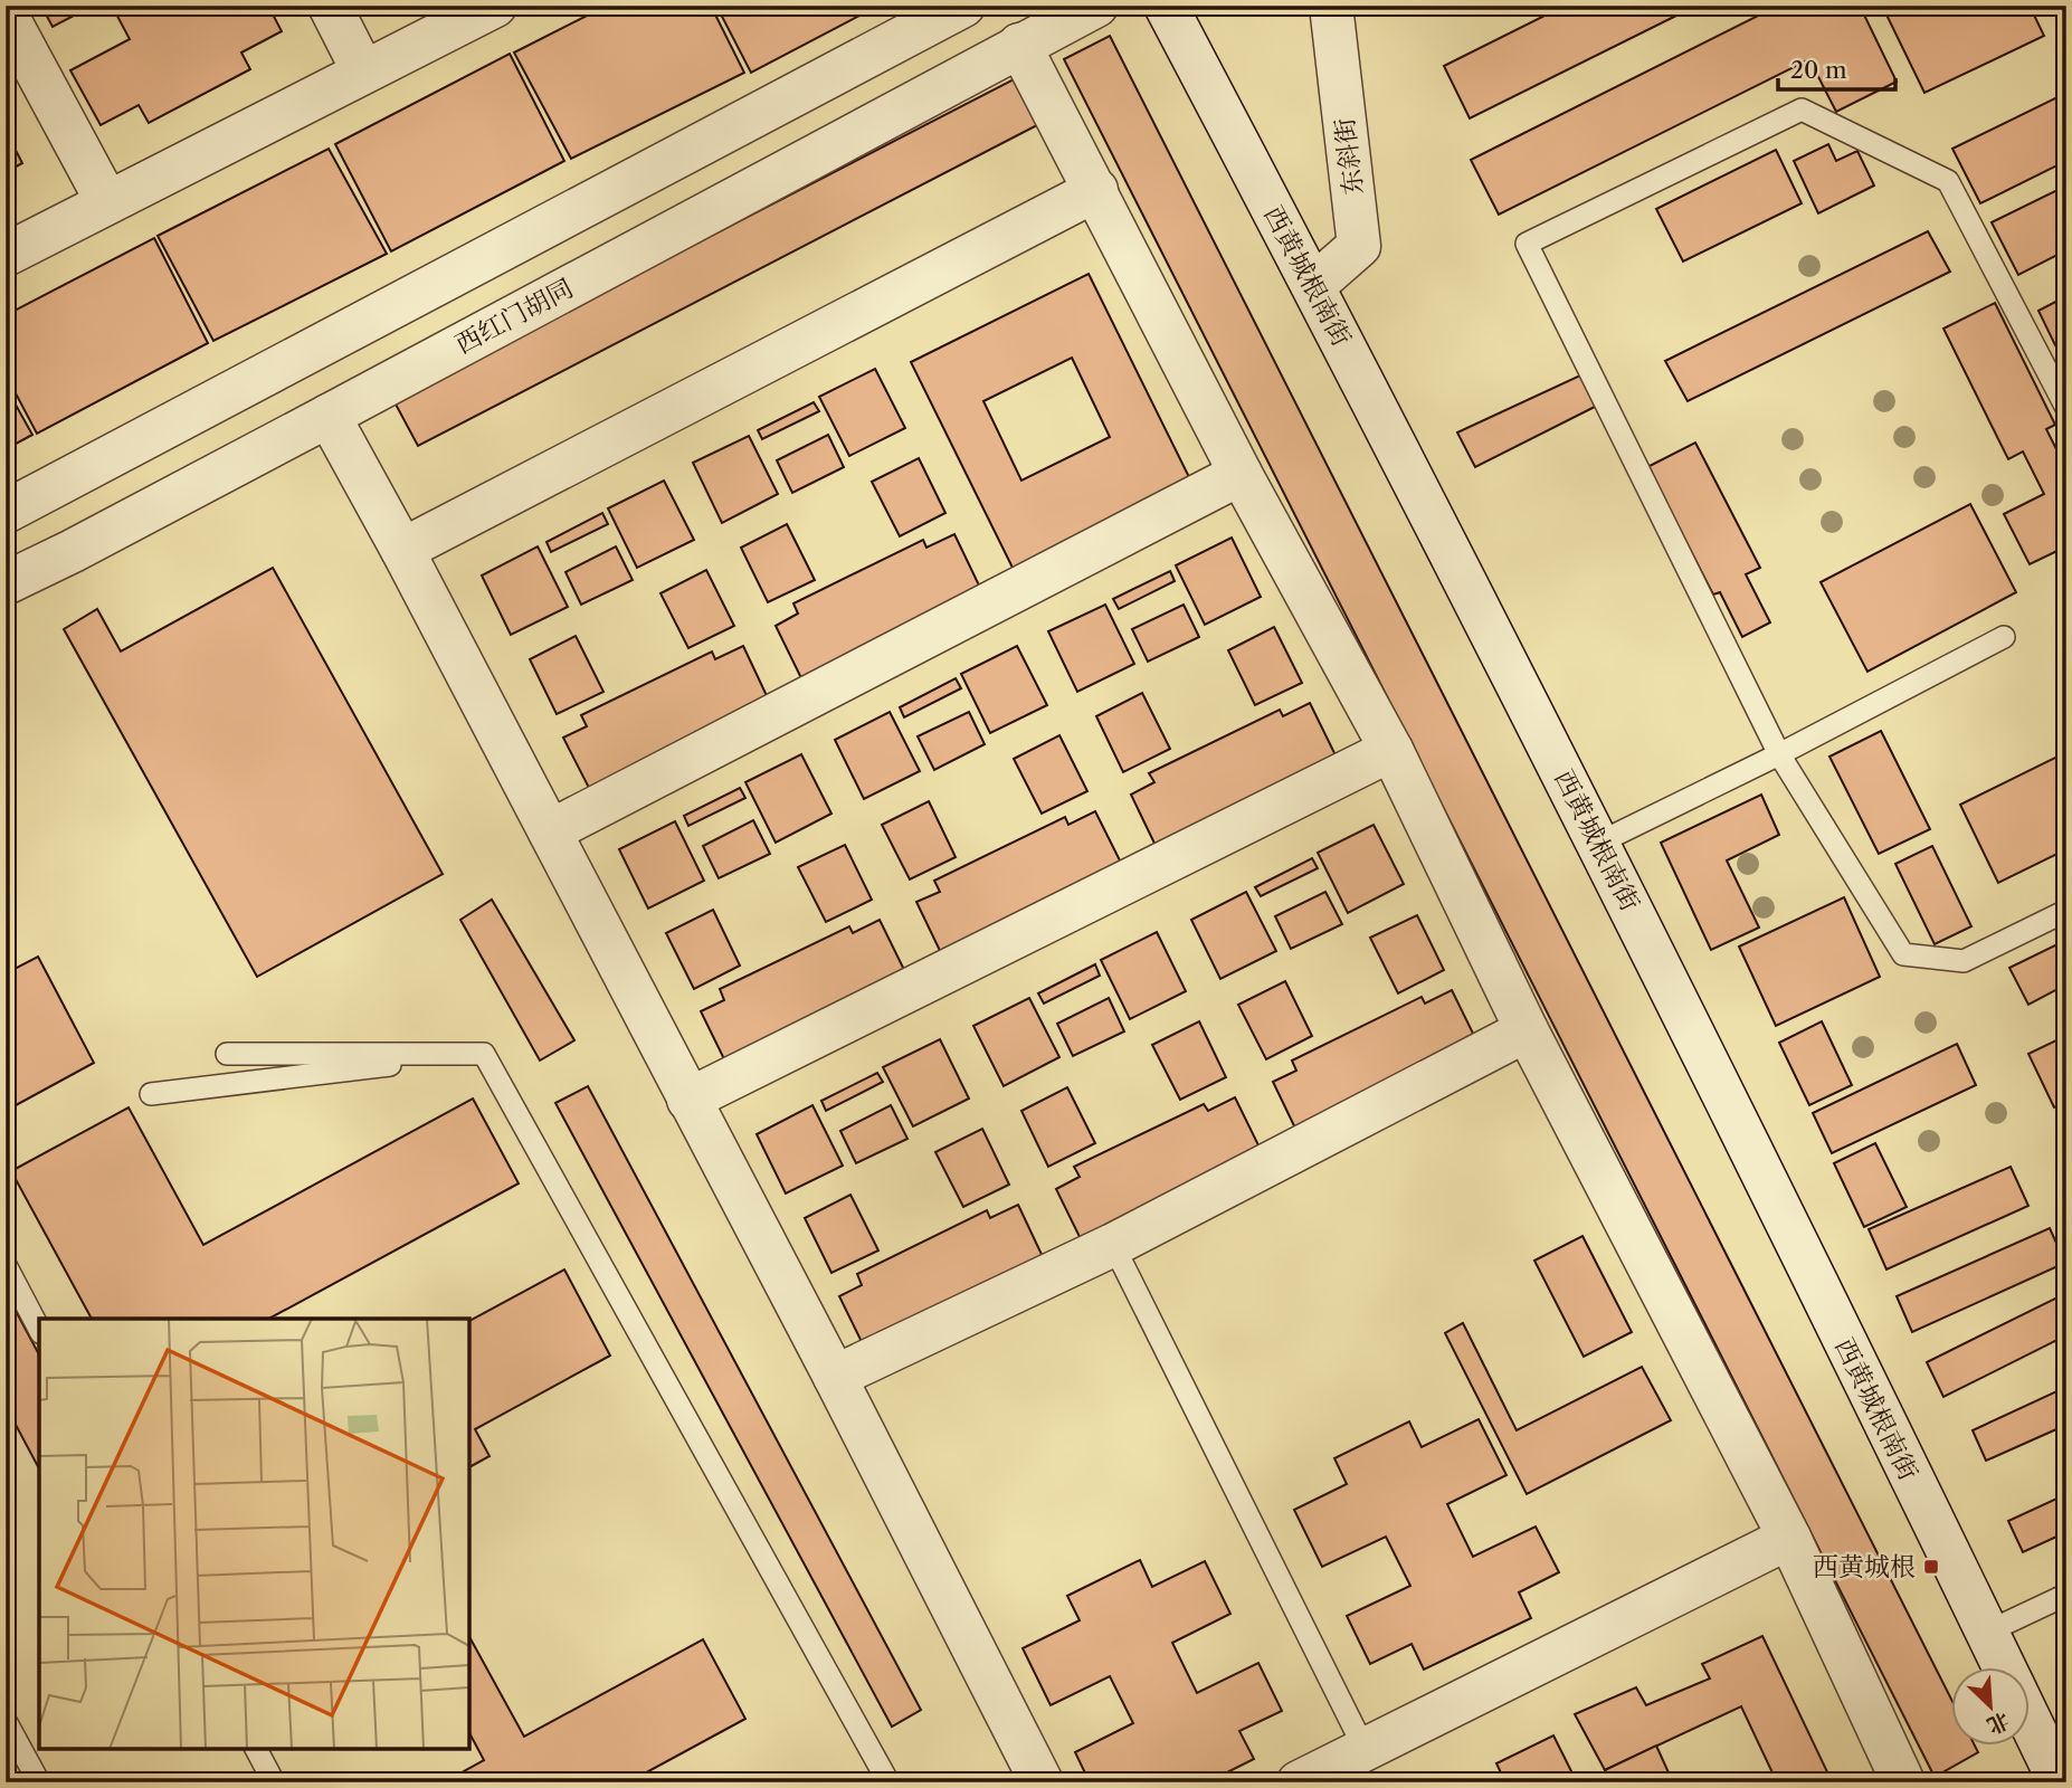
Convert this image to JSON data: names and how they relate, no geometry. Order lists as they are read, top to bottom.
{
  "streets": {
    "street": ["东斜街", "西黄城根南街", "西红门胡同"]
  },
  "crossings": [
    ["东斜街", "西黄城根南街"]
  ],
  "places": {
    "transit": ["西黄城根"]
  },
  "scale_bar": "20 m",
  "north": "bottom right"
}
